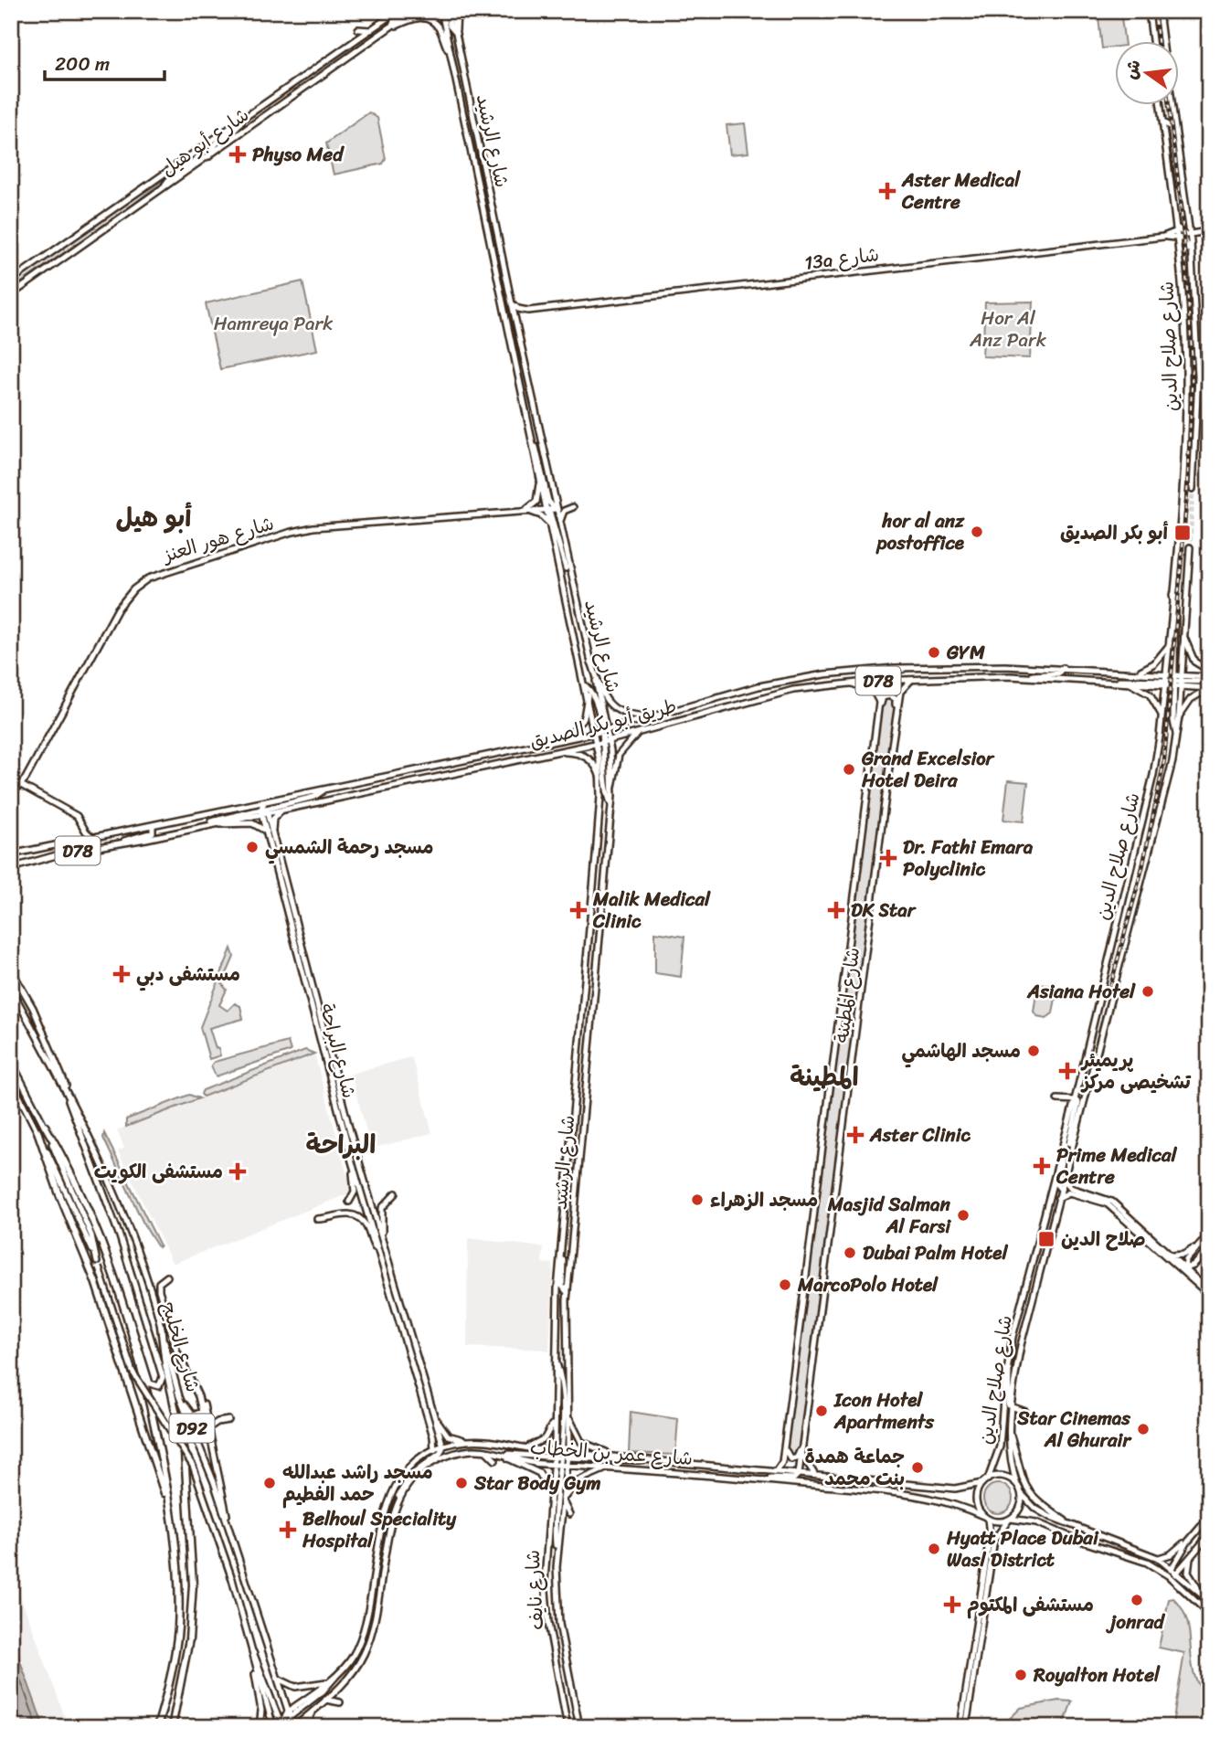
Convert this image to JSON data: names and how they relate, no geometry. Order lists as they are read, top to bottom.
{
  "streets": {
    "main road": [
      "شارع الرشيد",
      "شارع أبو هيل",
      "13a شارع",
      "شارع صلاح الدين",
      "شارع هور العنز",
      "D78",
      "طريق أبو بكر الصديق",
      "شارع المطينة",
      "شارع البراحة",
      "شارع الخليج",
      "D92",
      "شارع عمر بن الخطاب",
      "شارع نايف"
    ]
  },
  "crossings": [
    ["شارع الرشيد", "13a شارع"],
    ["شارع الرشيد", "شارع هور العنز"],
    ["شارع الرشيد", "طريق أبو بكر الصديق"],
    ["شارع الرشيد", "شارع عمر بن الخطاب"],
    ["شارع الرشيد", "شارع نايف"],
    ["13a شارع", "شارع صلاح الدين"],
    ["شارع صلاح الدين", "طريق أبو بكر الصديق"],
    ["شارع صلاح الدين", "شارع عمر بن الخطاب"],
    ["طريق أبو بكر الصديق", "شارع المطينة"],
    ["طريق أبو بكر الصديق", "شارع البراحة"],
    ["شارع المطينة", "شارع عمر بن الخطاب"],
    ["شارع البراحة", "شارع عمر بن الخطاب"],
    ["شارع الخليج", "شارع عمر بن الخطاب"],
    ["شارع عمر بن الخطاب", "شارع نايف"]
  ],
  "districts": ["أبو هيل", "المطينة", "البراحة"],
  "parks": ["Hor Al Anz Park", "Hamreya Park"],
  "places": {
    "health": [
      "Physo Med",
      "Aster Medical Centre",
      "Dr. Fathi Emara Polyclinic",
      "Malik Medical Clinic",
      "DK Star",
      "مستشفى دبي",
      "پریمیئر تشخیصی مرکز",
      "Aster Clinic",
      "Prime Medical Centre",
      "مستشفى الكويت",
      "Belhoul Speciality Hospital",
      "مستشفى المكتوم"
    ],
    "other": [
      "hor al anz postoffice",
      "GYM",
      "Grand Excelsior Hotel Deira",
      "مسجد رحمة الشمسي",
      "Asiana Hotel",
      "مسجد الهاشمي",
      "مسجد الزهراء",
      "Masjid Salman Al Farsi",
      "Dubai Palm Hotel",
      "MarcoPolo Hotel",
      "Icon Hotel Apartments",
      "Star Cinemas Al Ghurair",
      "جماعة همدة بنت محمد",
      "مسجد راشد عبدالله حمد الفطيم",
      "Star Body Gym",
      "Hyatt Place Dubai Wasl District",
      "jonrad",
      "Royalton Hotel"
    ],
    "transit": ["أبو بكر الصديق", "صلاح الدين"]
  },
  "scale_bar": "200 m",
  "north": "left"
}
